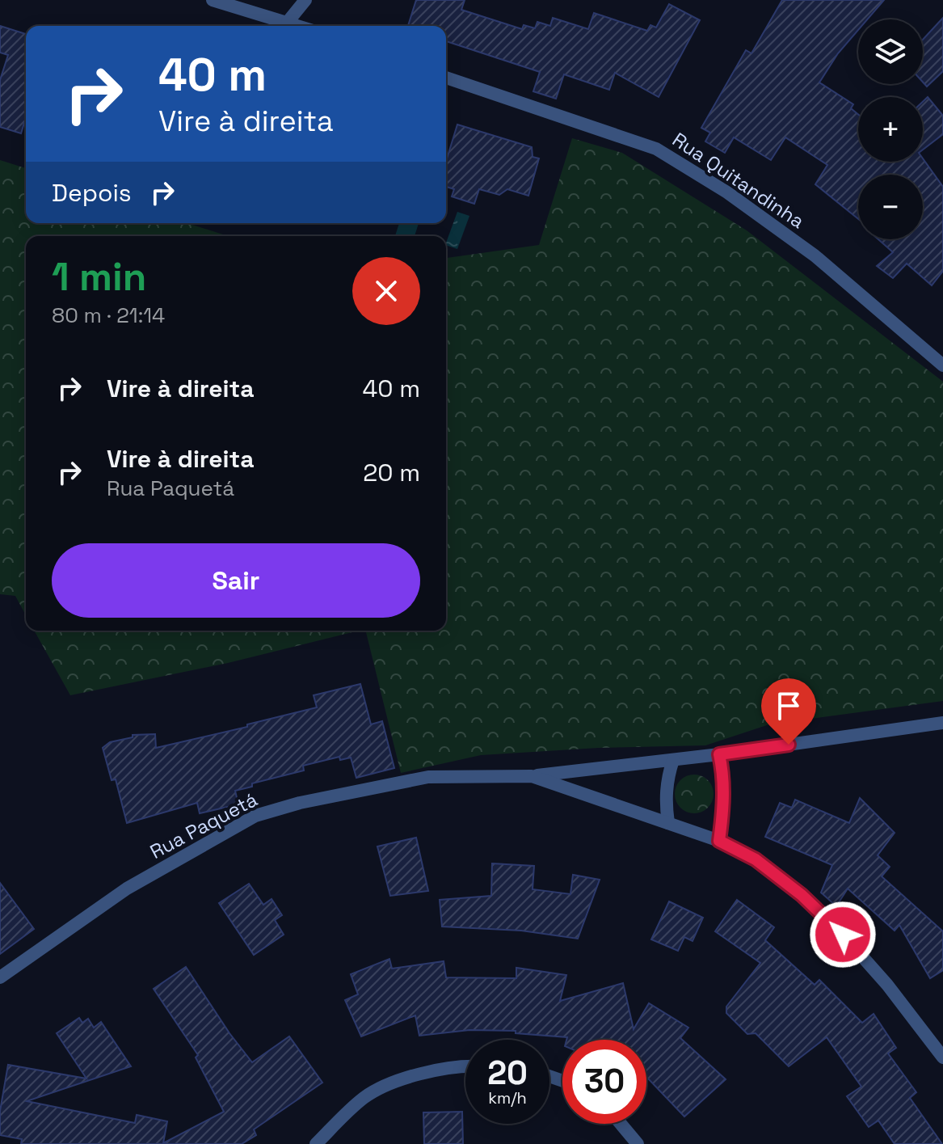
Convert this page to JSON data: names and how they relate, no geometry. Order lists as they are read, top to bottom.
{
  "streets": {
    "street": ["Rua Quitandinha", "Rua Paquetá"]
  },
  "page": {
    "map_buttons": ["+", "−"],
    "turn": ["40 m", "Vire à direita"],
    "then": "Depois",
    "heading": ["1 min", "80 m · 21:14"],
    "list": [
      {
        "name": "Vire à direita",
        "value": "40 m"
      },
      {
        "name": "Vire à direita",
        "note": "Rua Paquetá",
        "value": "20 m"
      }
    ],
    "buttons": "Sair",
    "speed": "20 km/h",
    "limit": "30"
  }
}
